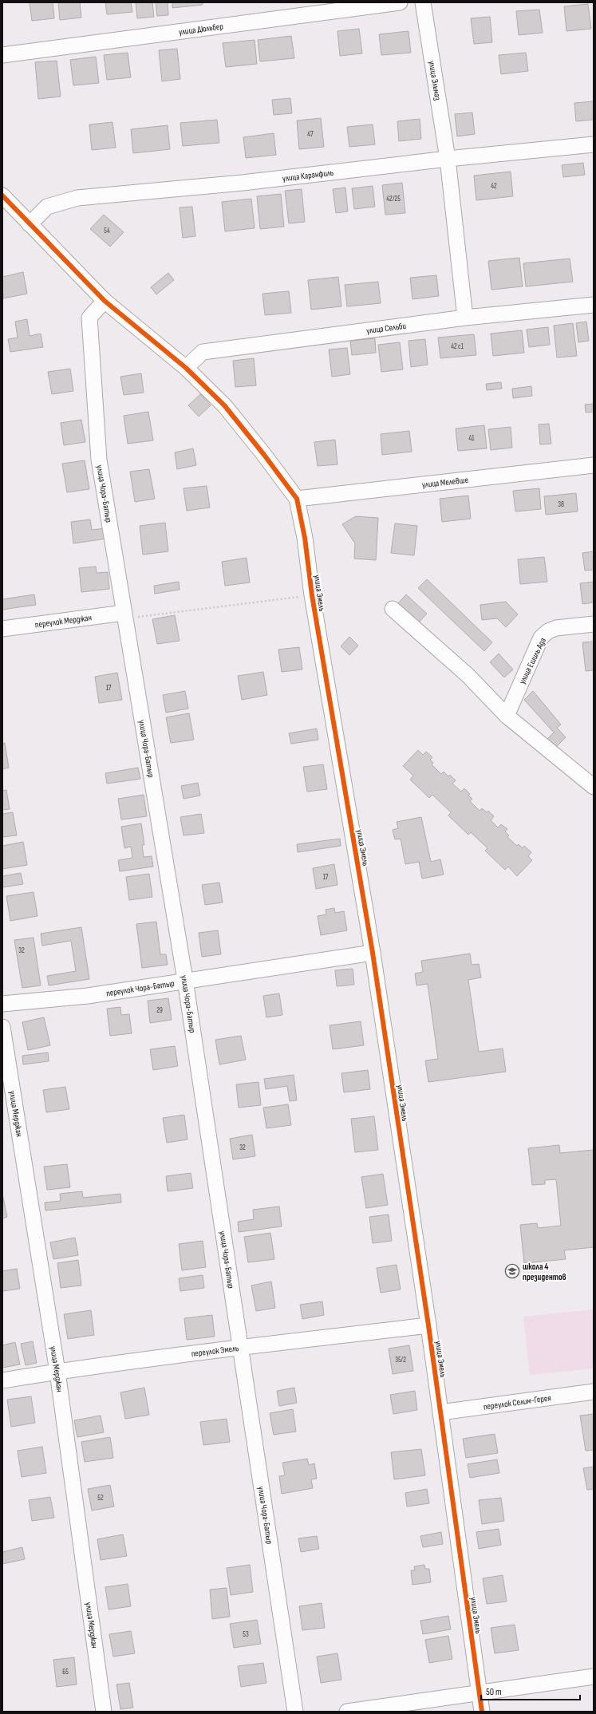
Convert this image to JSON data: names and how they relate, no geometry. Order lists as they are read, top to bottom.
{
  "streets": {
    "street": [
      "улица Дюльбер",
      "улица Эльмаз",
      "улица Каранфиль",
      "улица Сельби",
      "улица Мелевше",
      "улица Чора-Батыр",
      "улица Эмель",
      "переулок Мерджан",
      "улица Ешиль Ада",
      "переулок Чора-Батыр",
      "улица Мерджан",
      "переулок Эмель",
      "переулок Селим-Герея"
    ]
  },
  "crossings": [
    ["улица Эльмаз", "улица Каранфиль"],
    ["улица Эльмаз", "улица Сельби"],
    ["улица Мелевше", "улица Эмель"],
    ["улица Чора-Батыр", "переулок Мерджан"],
    ["улица Чора-Батыр", "переулок Чора-Батыр"],
    ["улица Чора-Батыр", "переулок Эмель"],
    ["улица Эмель", "переулок Чора-Батыр"],
    ["улица Эмель", "переулок Эмель"],
    ["улица Эмель", "переулок Селим-Герея"],
    ["улица Мерджан", "переулок Эмель"]
  ],
  "places": {
    "school or university": ["школа 4 президентов"]
  },
  "house_numbers": [
    "47",
    "42",
    "42/25",
    "54",
    "42 с1",
    "41",
    "38",
    "17",
    "17",
    "32",
    "29",
    "32",
    "35/2",
    "52",
    "53",
    "65"
  ],
  "scale_bar": "50 m"
}
